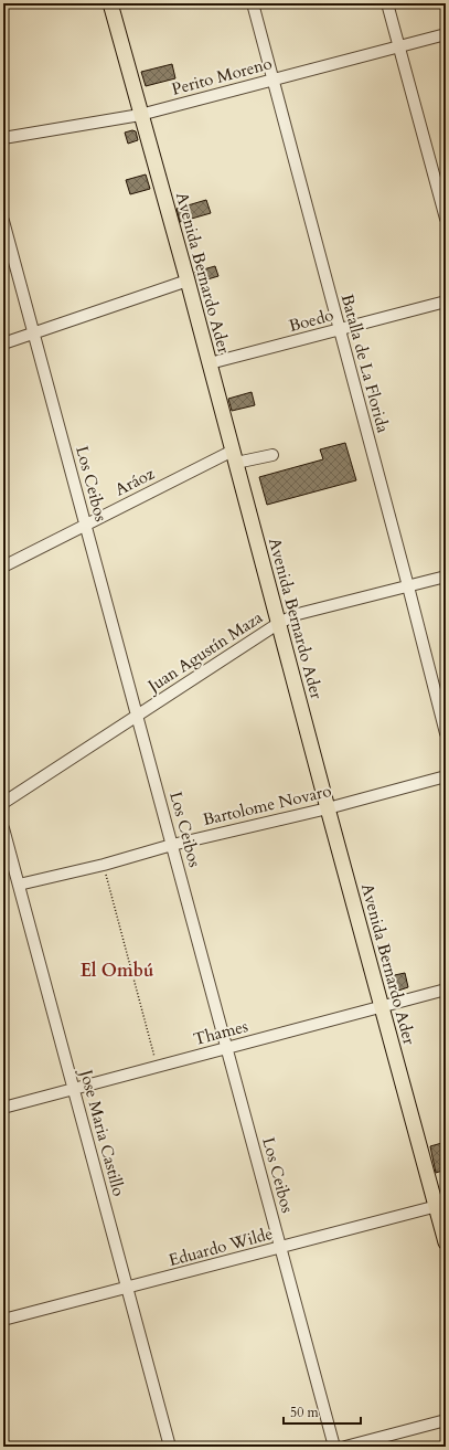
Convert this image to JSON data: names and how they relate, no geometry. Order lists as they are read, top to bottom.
{
  "streets": {
    "main road": ["Avenida Bernardo Ader"],
    "street": [
      "Perito Moreno",
      "Boedo",
      "Batalla de La Florida",
      "Aráoz",
      "Los Ceibos",
      "Juan Agustín Maza",
      "Bartolome Novaro",
      "Thames",
      "Jose Maria Castillo",
      "Eduardo Wilde"
    ]
  },
  "crossings": [
    ["Perito Moreno", "Avenida Bernardo Ader"],
    ["Perito Moreno", "Batalla de La Florida"],
    ["Avenida Bernardo Ader", "Boedo"],
    ["Avenida Bernardo Ader", "Aráoz"],
    ["Avenida Bernardo Ader", "Juan Agustín Maza"],
    ["Avenida Bernardo Ader", "Bartolome Novaro"],
    ["Avenida Bernardo Ader", "Thames"],
    ["Avenida Bernardo Ader", "Eduardo Wilde"],
    ["Boedo", "Batalla de La Florida"],
    ["Batalla de La Florida", "Juan Agustín Maza"],
    ["Aráoz", "Los Ceibos"],
    ["Los Ceibos", "Juan Agustín Maza"],
    ["Los Ceibos", "Bartolome Novaro"],
    ["Los Ceibos", "Thames"],
    ["Los Ceibos", "Eduardo Wilde"],
    ["Bartolome Novaro", "Jose Maria Castillo"],
    ["Thames", "Jose Maria Castillo"],
    ["Jose Maria Castillo", "Eduardo Wilde"]
  ],
  "districts": ["El Ombú"],
  "scale_bar": "50 m"
}
